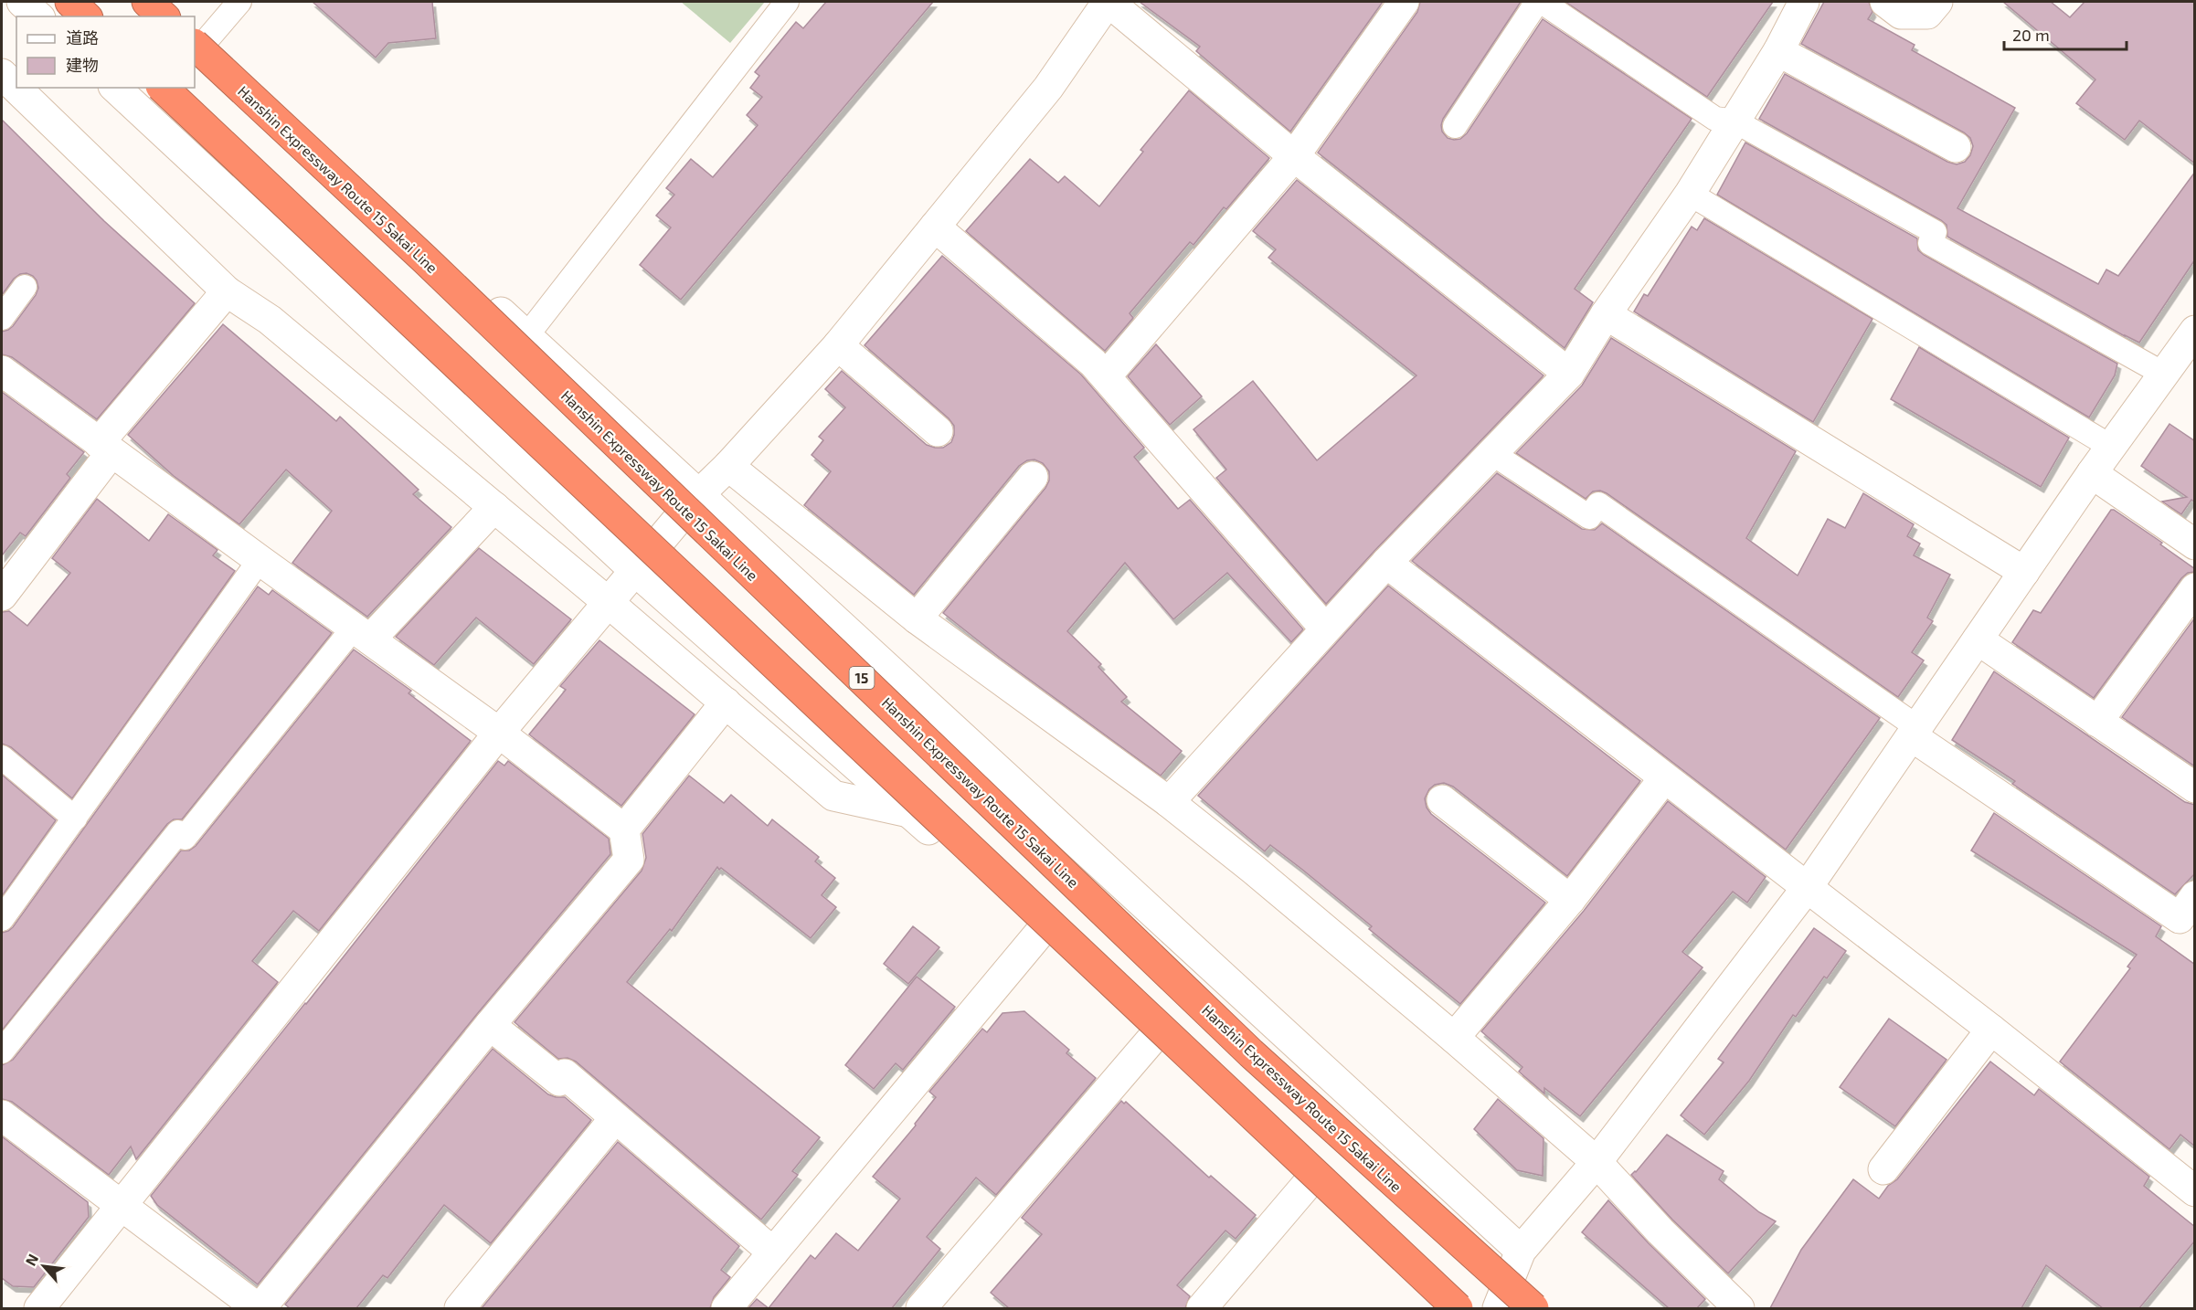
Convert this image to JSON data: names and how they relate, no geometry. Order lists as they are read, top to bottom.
{
  "streets": {
    "highway": ["Hanshin Expressway Route 15 Sakai Line", "15"]
  },
  "legend": ["道路", "建物"],
  "scale_bar": "20 m",
  "north": "top left"
}
